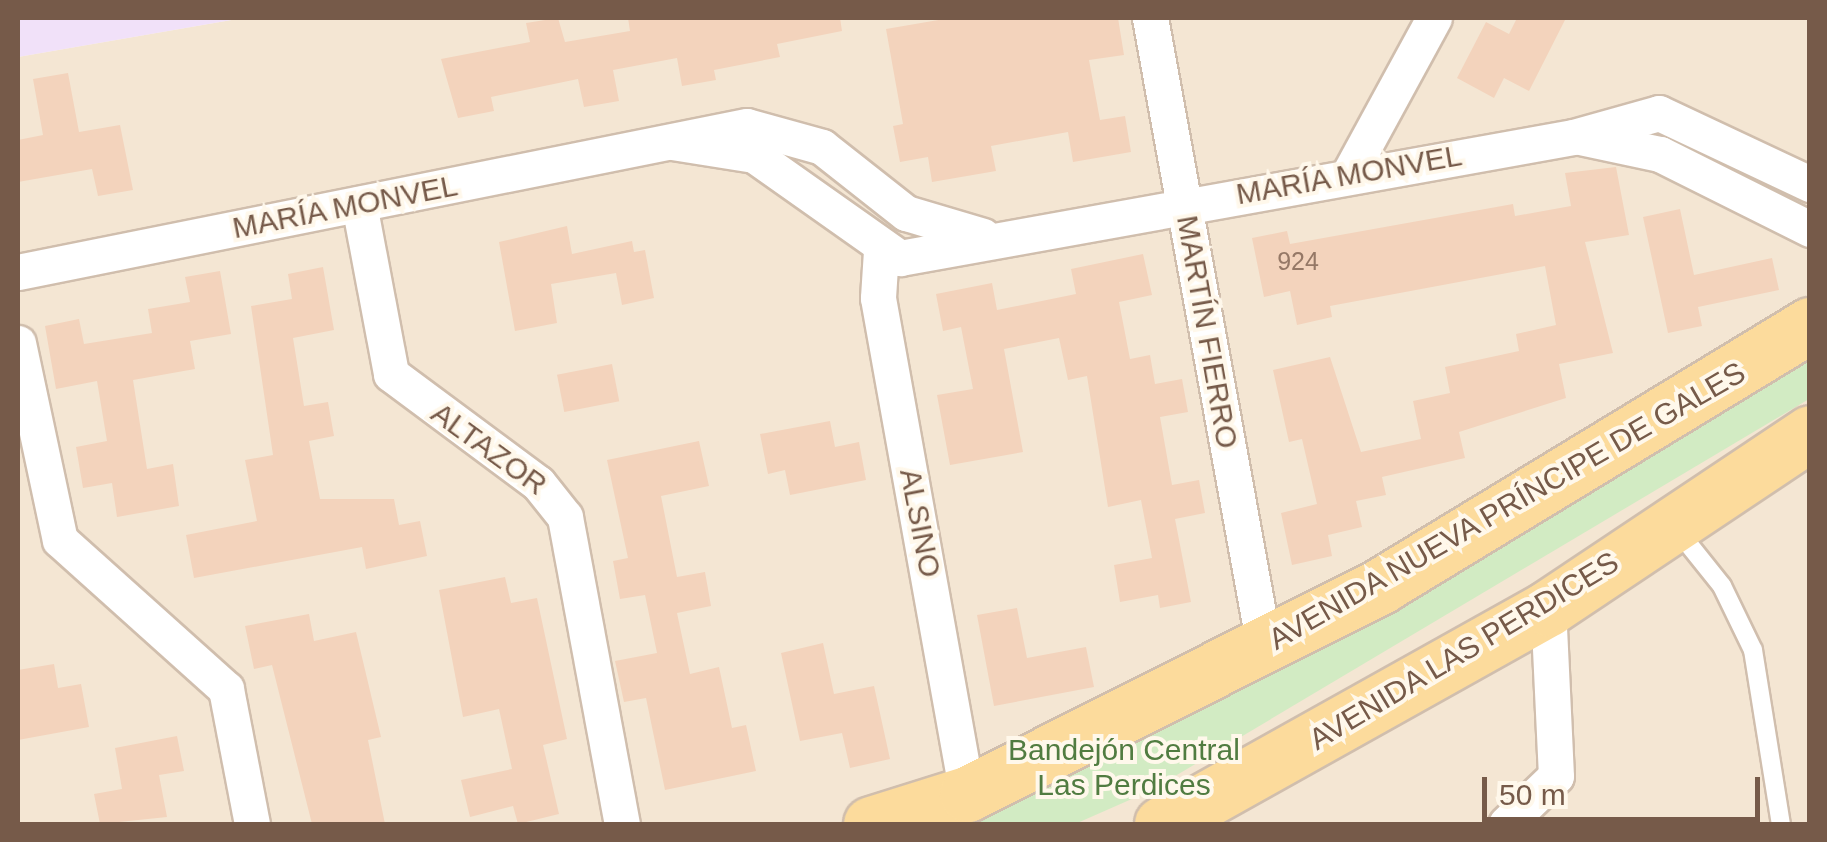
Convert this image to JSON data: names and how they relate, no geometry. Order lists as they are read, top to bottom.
{
  "streets": {
    "main road": ["AVENIDA NUEVA PRÍNCIPE DE GALES", "AVENIDA LAS PERDICES"],
    "street": [
      "MARÍA MONVEL",
      "MARTÍN FIERRO",
      "ALTAZOR",
      "ALSINO"
    ]
  },
  "crossings": [
    ["MARÍA MONVEL", "MARTÍN FIERRO"],
    ["MARÍA MONVEL", "ALTAZOR"],
    ["MARÍA MONVEL", "ALSINO"],
    ["MARTÍN FIERRO", "AVENIDA NUEVA PRÍNCIPE DE GALES"],
    ["AVENIDA NUEVA PRÍNCIPE DE GALES", "ALSINO"]
  ],
  "parks": ["Bandejón Central Las Perdices"],
  "house_numbers": ["924"],
  "scale_bar": "50 m"
}
